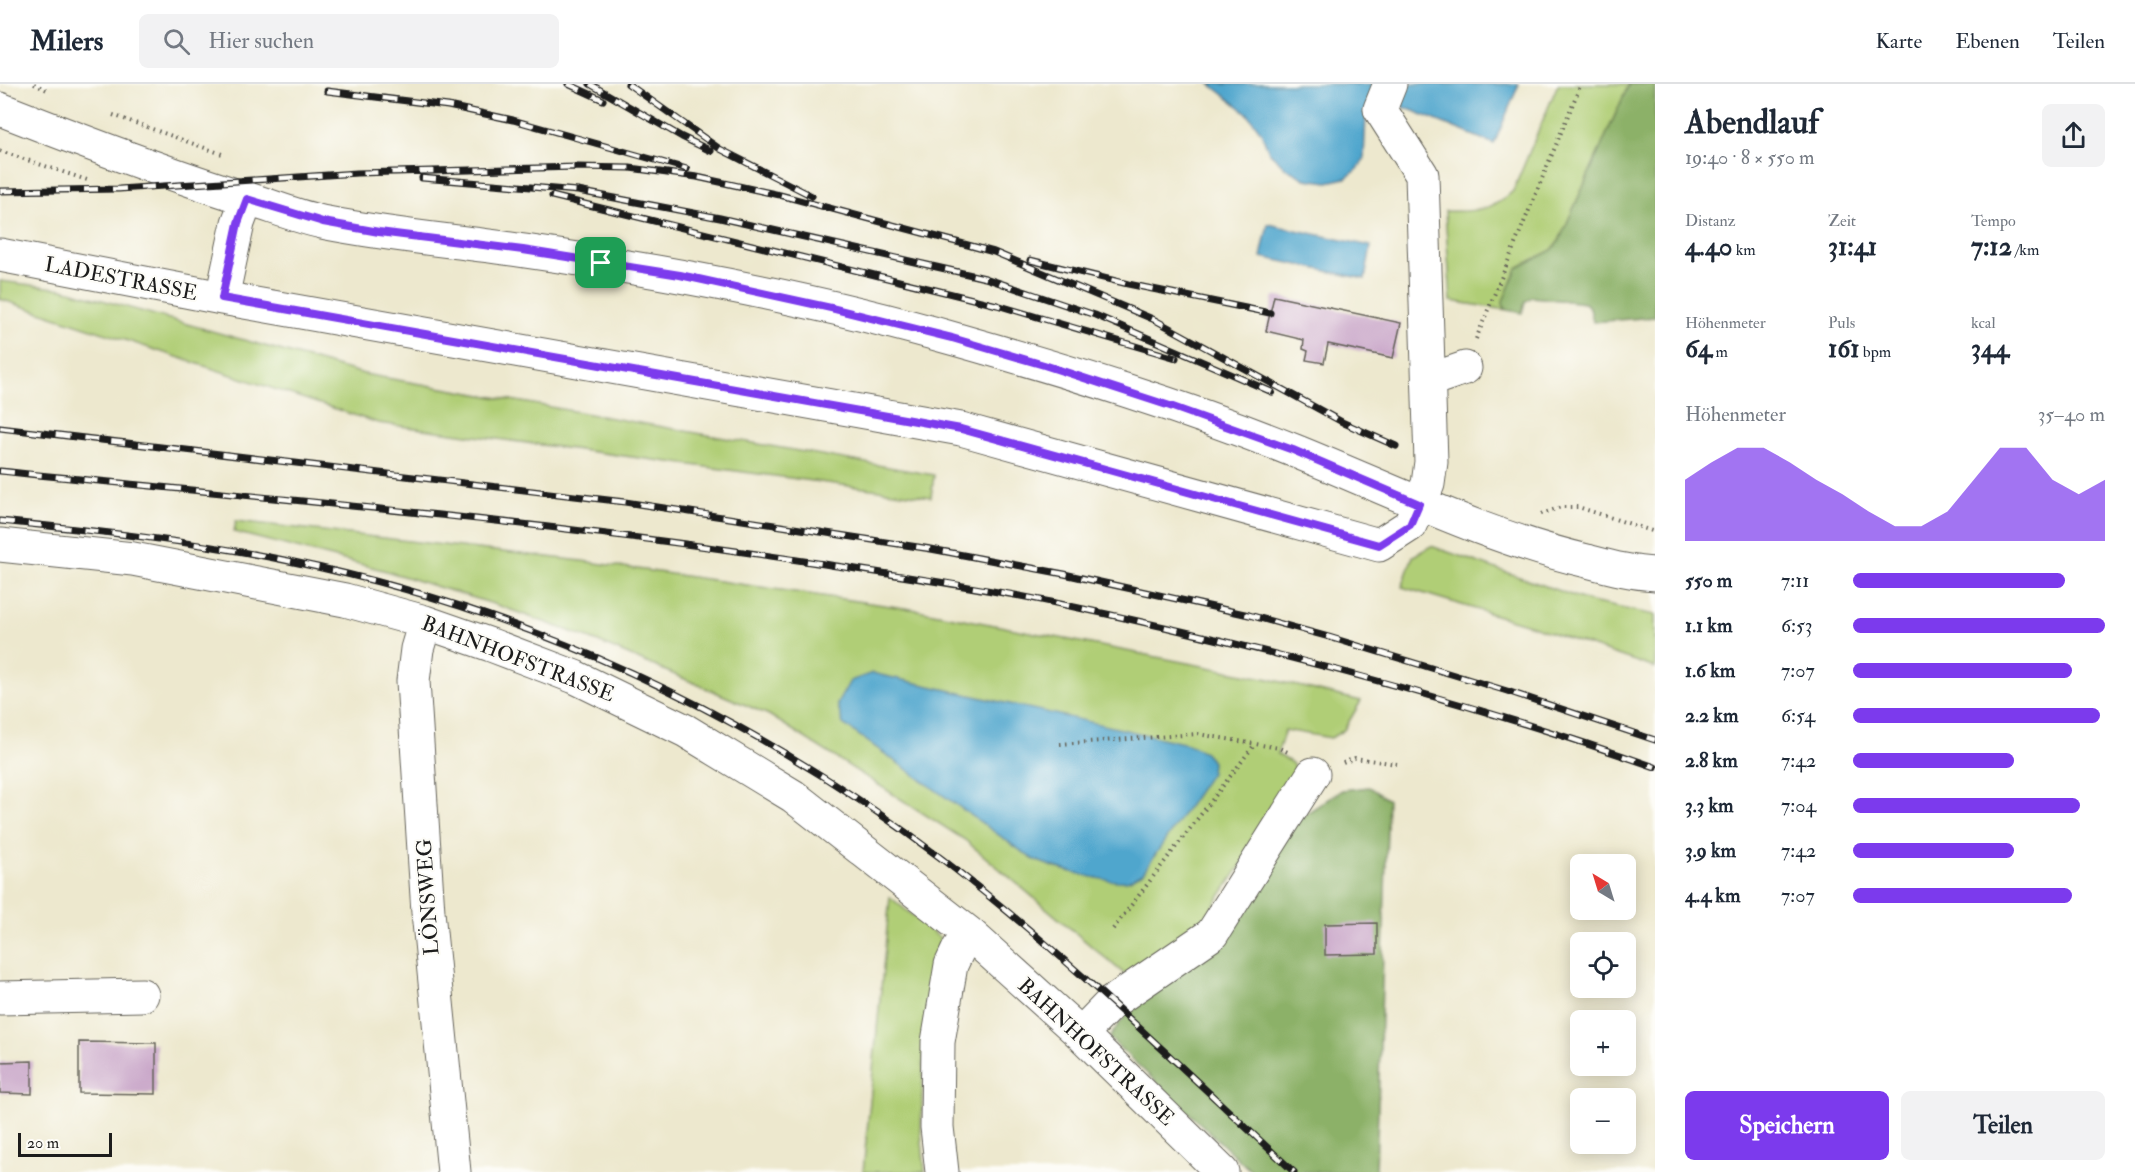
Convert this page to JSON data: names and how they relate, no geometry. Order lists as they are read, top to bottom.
{
  "streets": {
    "street": ["LADESTRASSE", "BAHNHOFSTRASSE", "LÖNSWEG"]
  },
  "crossings": [
    ["BAHNHOFSTRASSE", "LÖNSWEG"]
  ],
  "scale_bar": "20 m",
  "north": "top left",
  "page": {
    "header": "Milers",
    "search": "Hier suchen",
    "nav": ["Karte", "Ebenen", "Teilen"],
    "heading": ["Abendlauf", "19:40 · 8 × 550 m"],
    "stats": [
      ["Distanz", "4.40 km"],
      ["Zeit", "31:41"],
      ["Tempo", "7:12 /km"],
      ["Höhenmeter", "64 m"],
      ["Puls", "161 bpm"],
      ["kcal", "344"]
    ],
    "chart": ["Höhenmeter", "35–40 m"],
    "list": [
      {
        "name": "550 m",
        "note": "7:11"
      },
      {
        "name": "1.1 km",
        "note": "6:53"
      },
      {
        "name": "1.6 km",
        "note": "7:07"
      },
      {
        "name": "2.2 km",
        "note": "6:54"
      },
      {
        "name": "2.8 km",
        "note": "7:42"
      },
      {
        "name": "3.3 km",
        "note": "7:04"
      },
      {
        "name": "3.9 km",
        "note": "7:42"
      },
      {
        "name": "4.4 km",
        "note": "7:07"
      }
    ],
    "map_buttons": ["+", "−"],
    "buttons": ["Speichern", "Teilen"],
    "scale": "20 m"
  }
}
